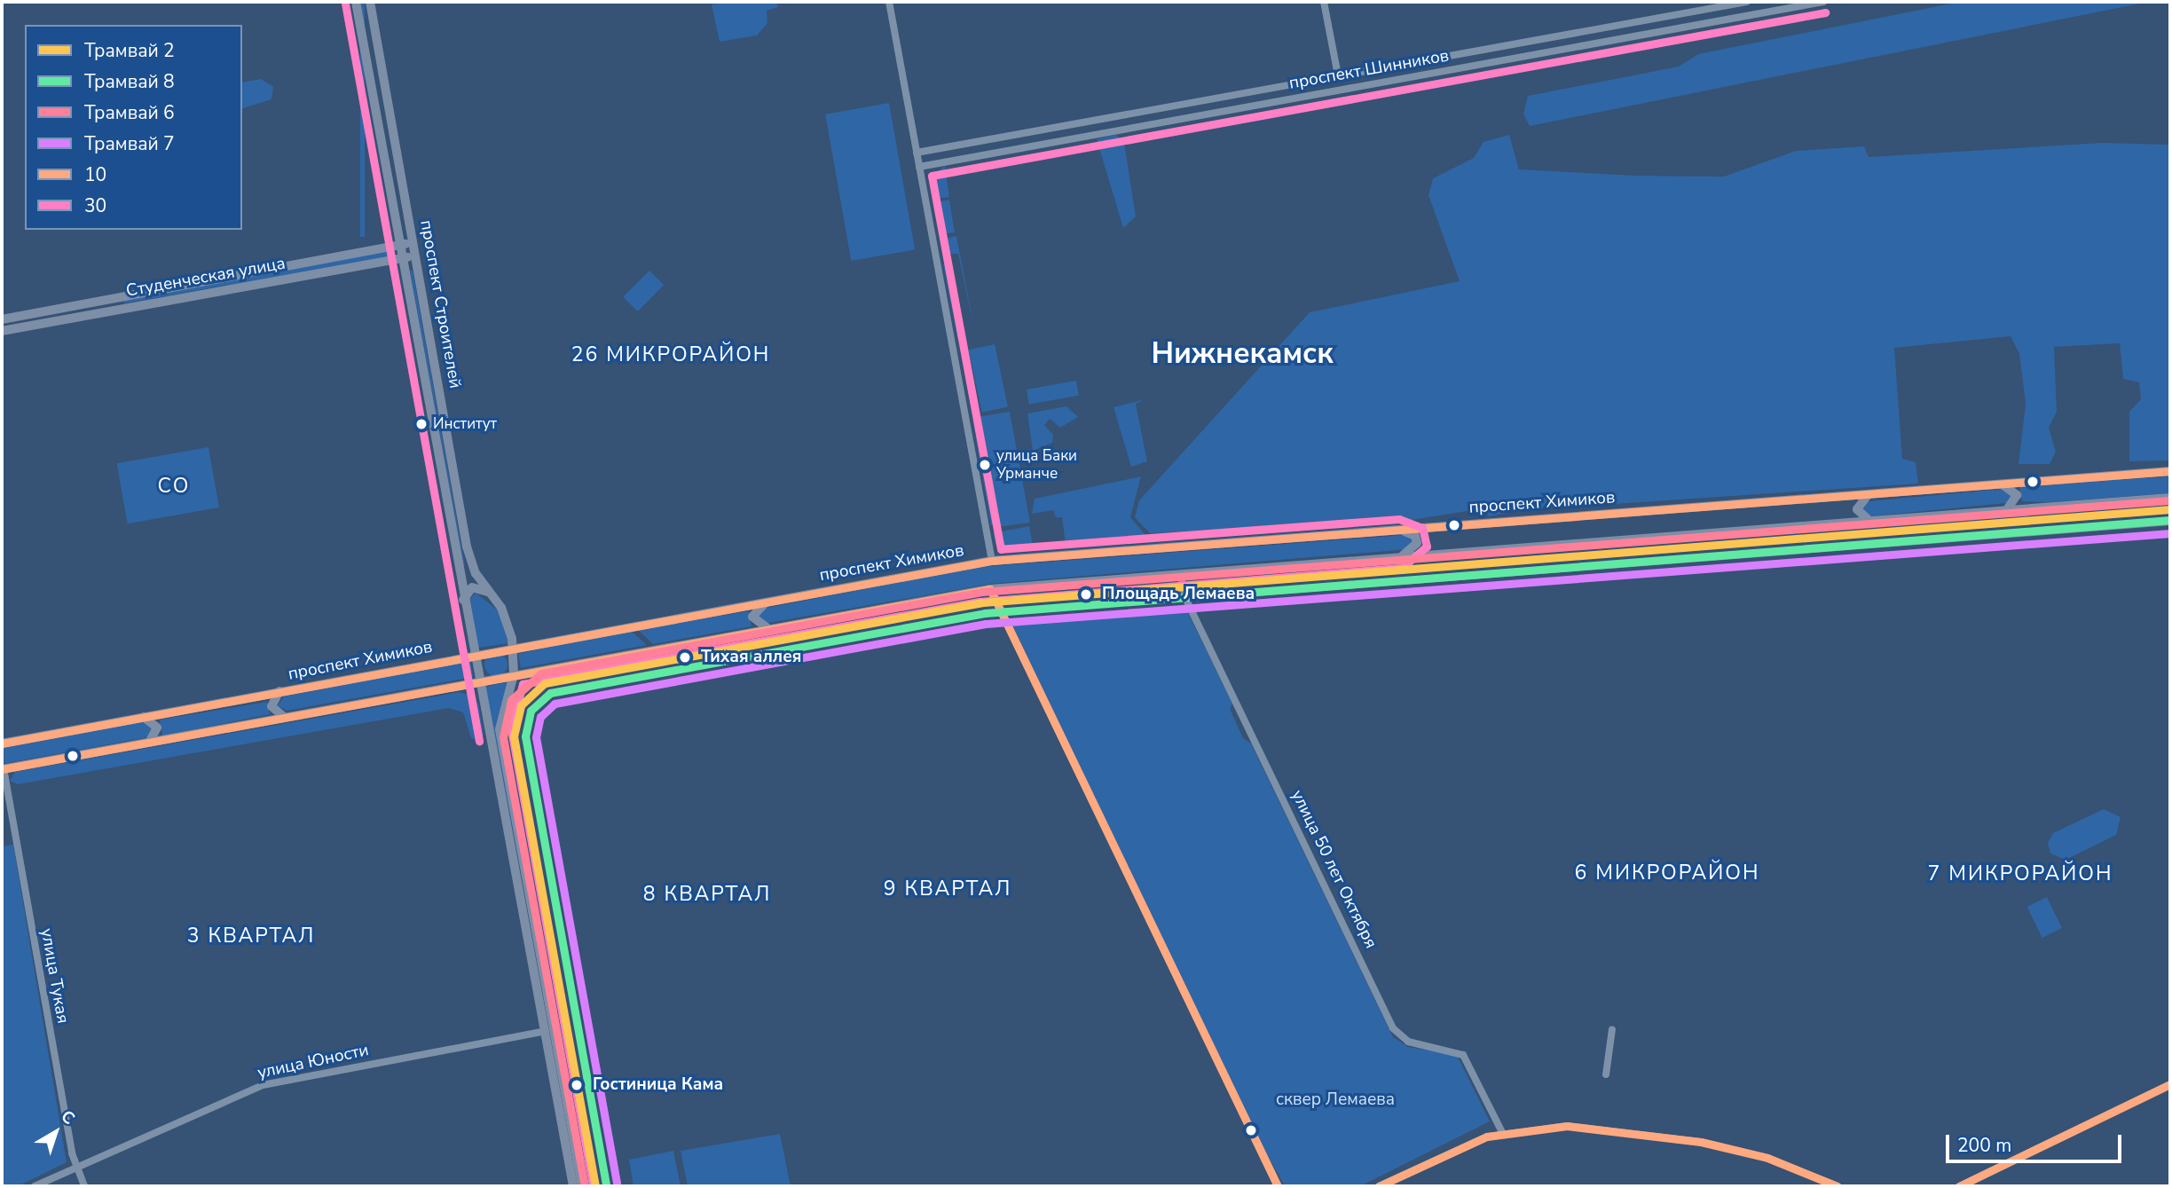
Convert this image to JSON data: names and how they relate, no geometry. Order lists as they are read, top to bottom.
{
  "streets": {
    "main road": ["Студенческая улица", "проспект Строителей", "проспект Химиков"],
    "street": [
      "проспект Шинников",
      "улица 50 лет Октября",
      "улица Тукая",
      "улица Юности"
    ]
  },
  "crossings": [
    ["Студенческая улица", "проспект Строителей"],
    ["проспект Строителей", "проспект Химиков"],
    ["проспект Строителей", "улица Юности"],
    ["улица Тукая", "улица Юности"]
  ],
  "districts": [
    "Нижнекамск",
    "26 МИКРОРАЙОН",
    "СО",
    "6 МИКРОРАЙОН",
    "7 МИКРОРАЙОН",
    "9 КВАРТАЛ",
    "8 КВАРТАЛ",
    "3 КВАРТАЛ"
  ],
  "parks": ["сквер Лемаева"],
  "places": [
    "Институт",
    "улица Баки Урманче",
    "Площадь Лемаева",
    "Тихая аллея",
    "Гостиница Кама"
  ],
  "lines": [
    "transit line 30",
    "transit line 10",
    "tram line 6",
    "tram line 2",
    "tram line 8",
    "tram line 7"
  ],
  "legend": [
    "Трамвай 2",
    "Трамвай 8",
    "Трамвай 6",
    "Трамвай 7",
    "10",
    "30"
  ],
  "scale_bar": "200 m",
  "north": "top right"
}
